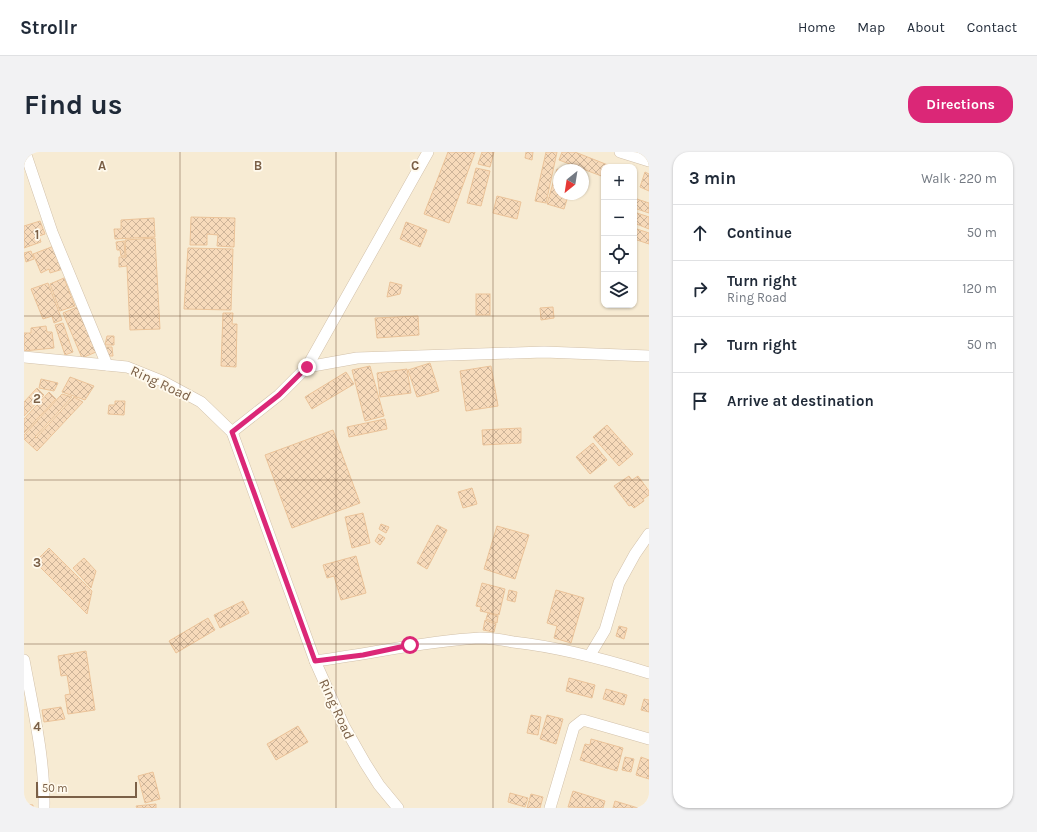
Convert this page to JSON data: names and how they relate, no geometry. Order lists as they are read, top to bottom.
{
  "streets": {
    "street": ["Ring Road"]
  },
  "scale_bar": "50 m",
  "north": "bottom left",
  "page": {
    "header": "Strollr",
    "nav": [
      "Home",
      "Map",
      "About",
      "Contact"
    ],
    "buttons": "Directions",
    "title": "Find us",
    "heading": ["3 min", "Walk · 220 m"],
    "map_buttons": ["+", "−"],
    "list": [
      ["Continue", "50 m"],
      ["Turn right", "Ring Road", "120 m"],
      ["Turn right", "50 m"],
      "Arrive at destination"
    ],
    "scale": "50 m"
  },
  "grid": {
    "columns": ["A", "B", "C"],
    "rows": [
      "1",
      "2",
      "3",
      "4"
    ]
  }
}
